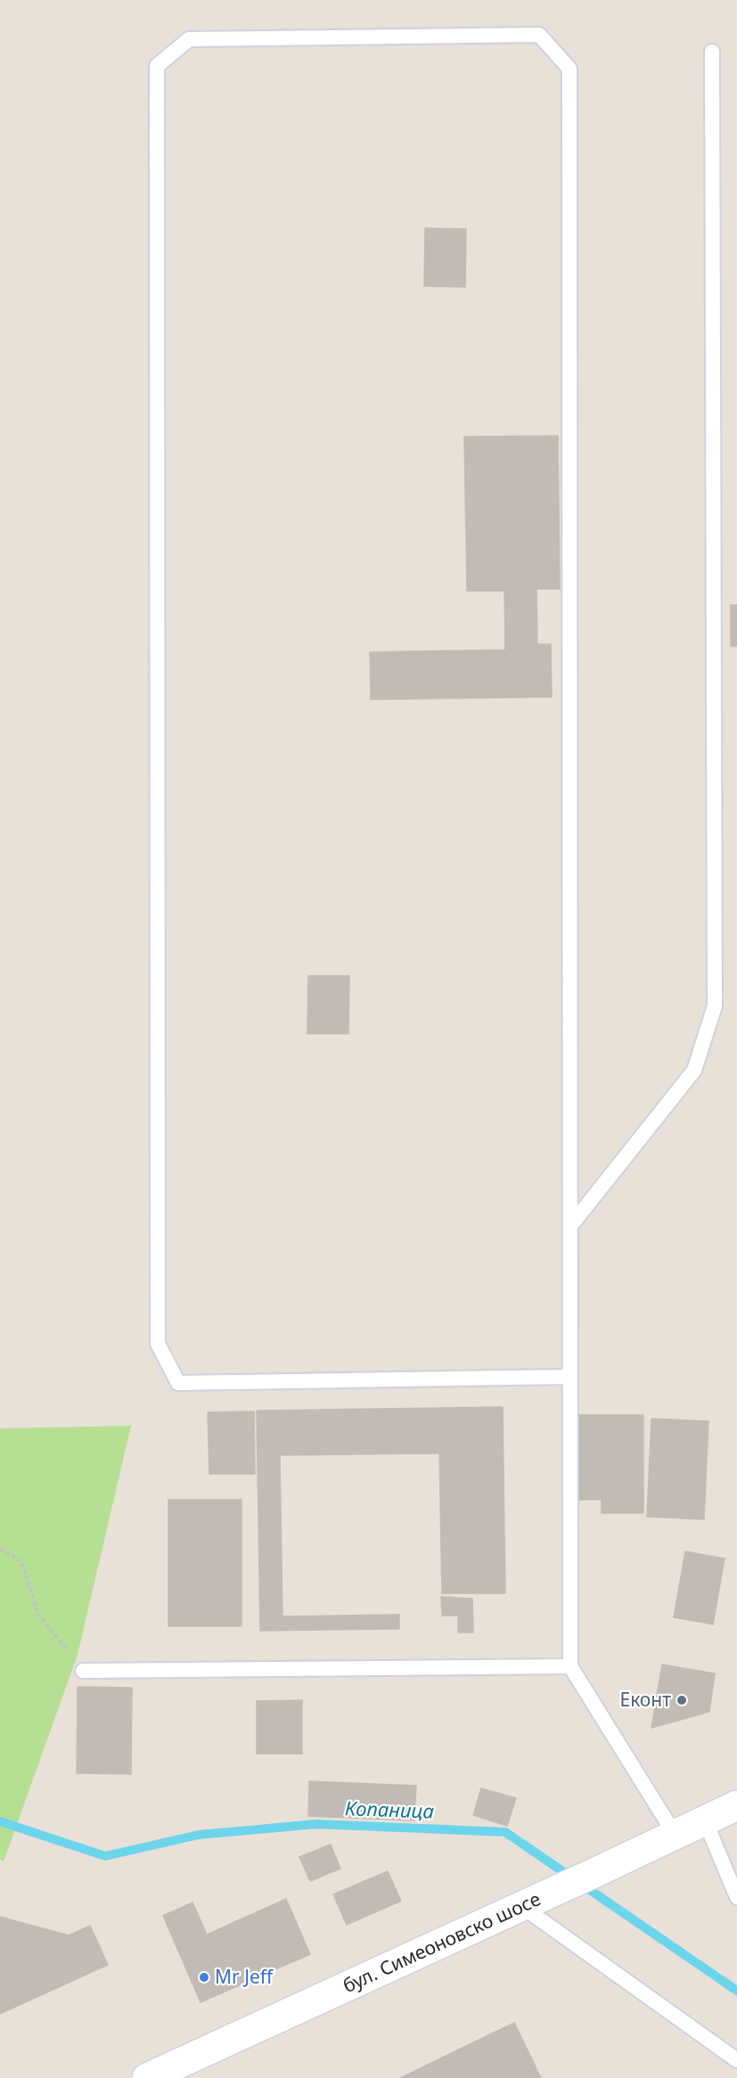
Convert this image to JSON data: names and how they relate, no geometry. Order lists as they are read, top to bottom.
{
  "streets": {
    "street": ["бул. Симеоновско шосе"]
  },
  "water": ["Копаница"],
  "places": ["Еконт", "Mr Jeff"]
}
